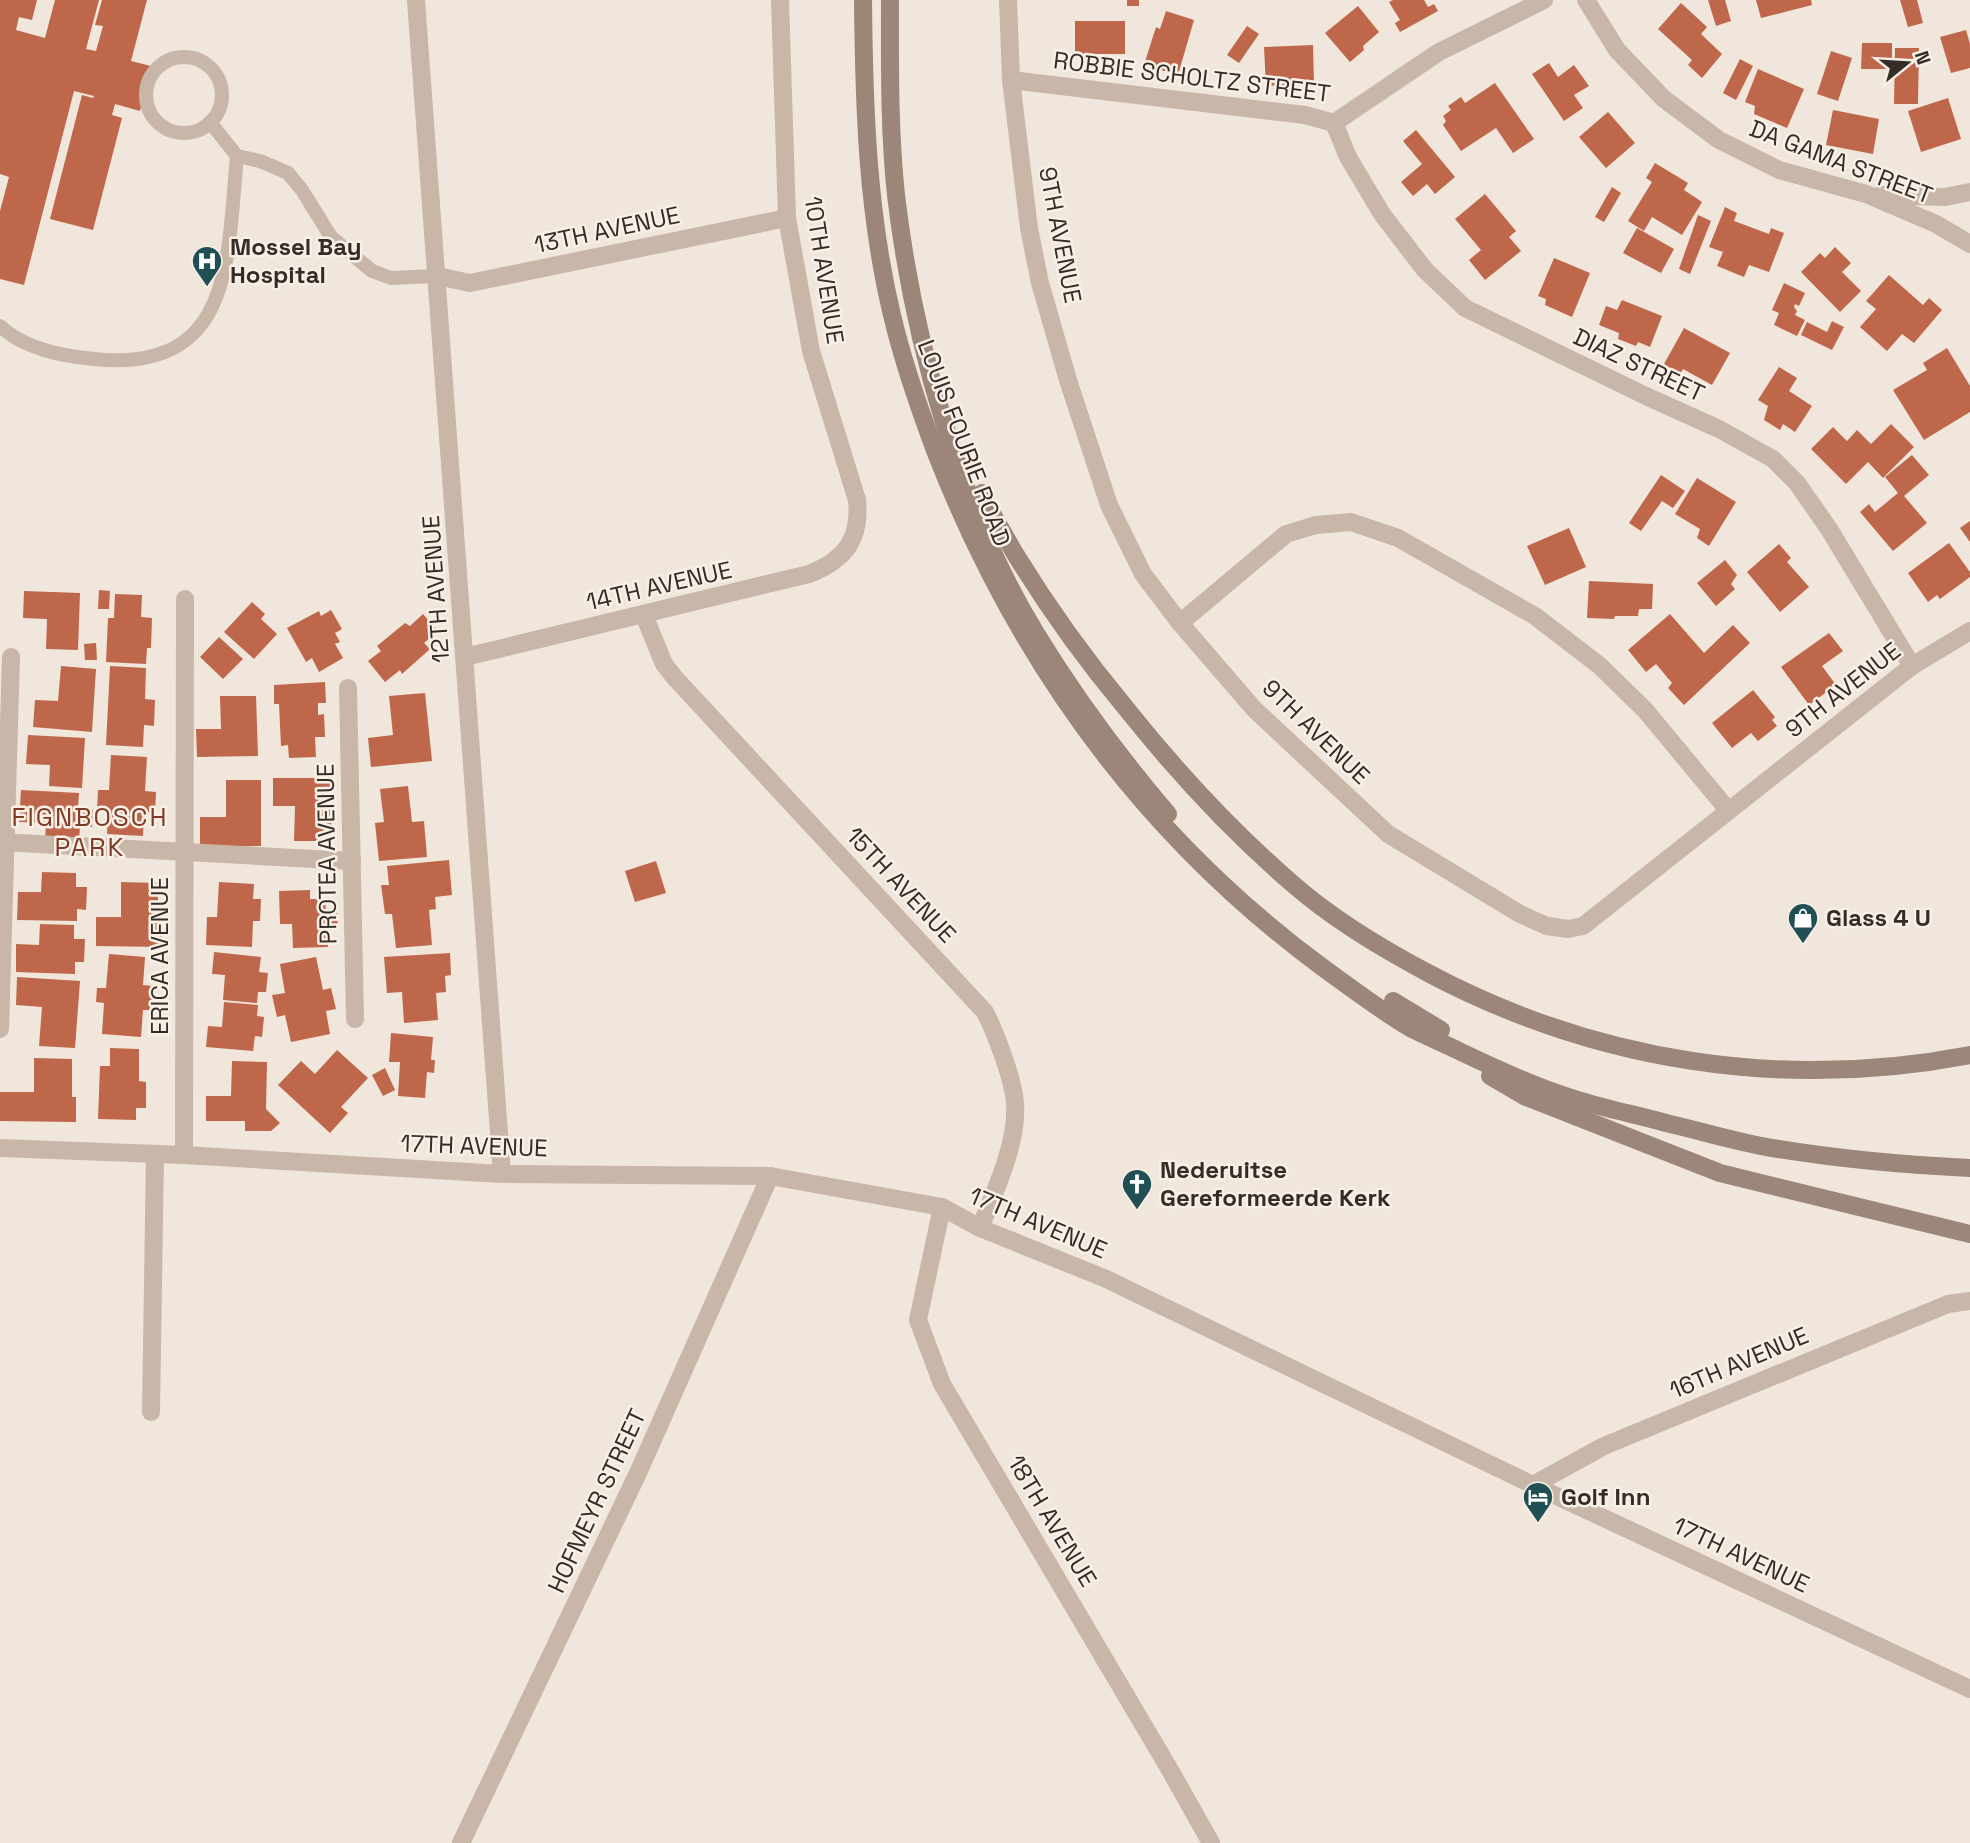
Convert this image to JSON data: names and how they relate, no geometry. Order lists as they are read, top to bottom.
{
  "streets": {
    "main road": ["LOUIS FOURIE ROAD"],
    "street": [
      "ROBBIE SCHOLTZ STREET",
      "DA GAMA STREET",
      "13TH AVENUE",
      "9TH AVENUE",
      "10TH AVENUE",
      "DIAZ STREET",
      "14TH AVENUE",
      "12TH AVENUE",
      "PROTEA AVENUE",
      "15TH AVENUE",
      "ERICA AVENUE",
      "17TH AVENUE",
      "16TH AVENUE",
      "HOFMEYR STREET",
      "18TH AVENUE"
    ]
  },
  "crossings": [
    ["ROBBIE SCHOLTZ STREET", "9TH AVENUE"],
    ["ROBBIE SCHOLTZ STREET", "DIAZ STREET"],
    ["13TH AVENUE", "10TH AVENUE"],
    ["13TH AVENUE", "12TH AVENUE"],
    ["9TH AVENUE", "DIAZ STREET"],
    ["10TH AVENUE", "14TH AVENUE"],
    ["14TH AVENUE", "12TH AVENUE"],
    ["14TH AVENUE", "15TH AVENUE"],
    ["12TH AVENUE", "17TH AVENUE"],
    ["15TH AVENUE", "17TH AVENUE"],
    ["ERICA AVENUE", "17TH AVENUE"],
    ["17TH AVENUE", "16TH AVENUE"],
    ["17TH AVENUE", "HOFMEYR STREET"],
    ["17TH AVENUE", "18TH AVENUE"]
  ],
  "districts": ["FIGNBOSCH PARK"],
  "places": {
    "hospital": ["Mossel Bay Hospital"],
    "shop": ["Glass 4 U"],
    "church": ["Nederuitse Gereformeerde Kerk"],
    "hotel": ["Golf Inn"]
  },
  "north": "right"
}
